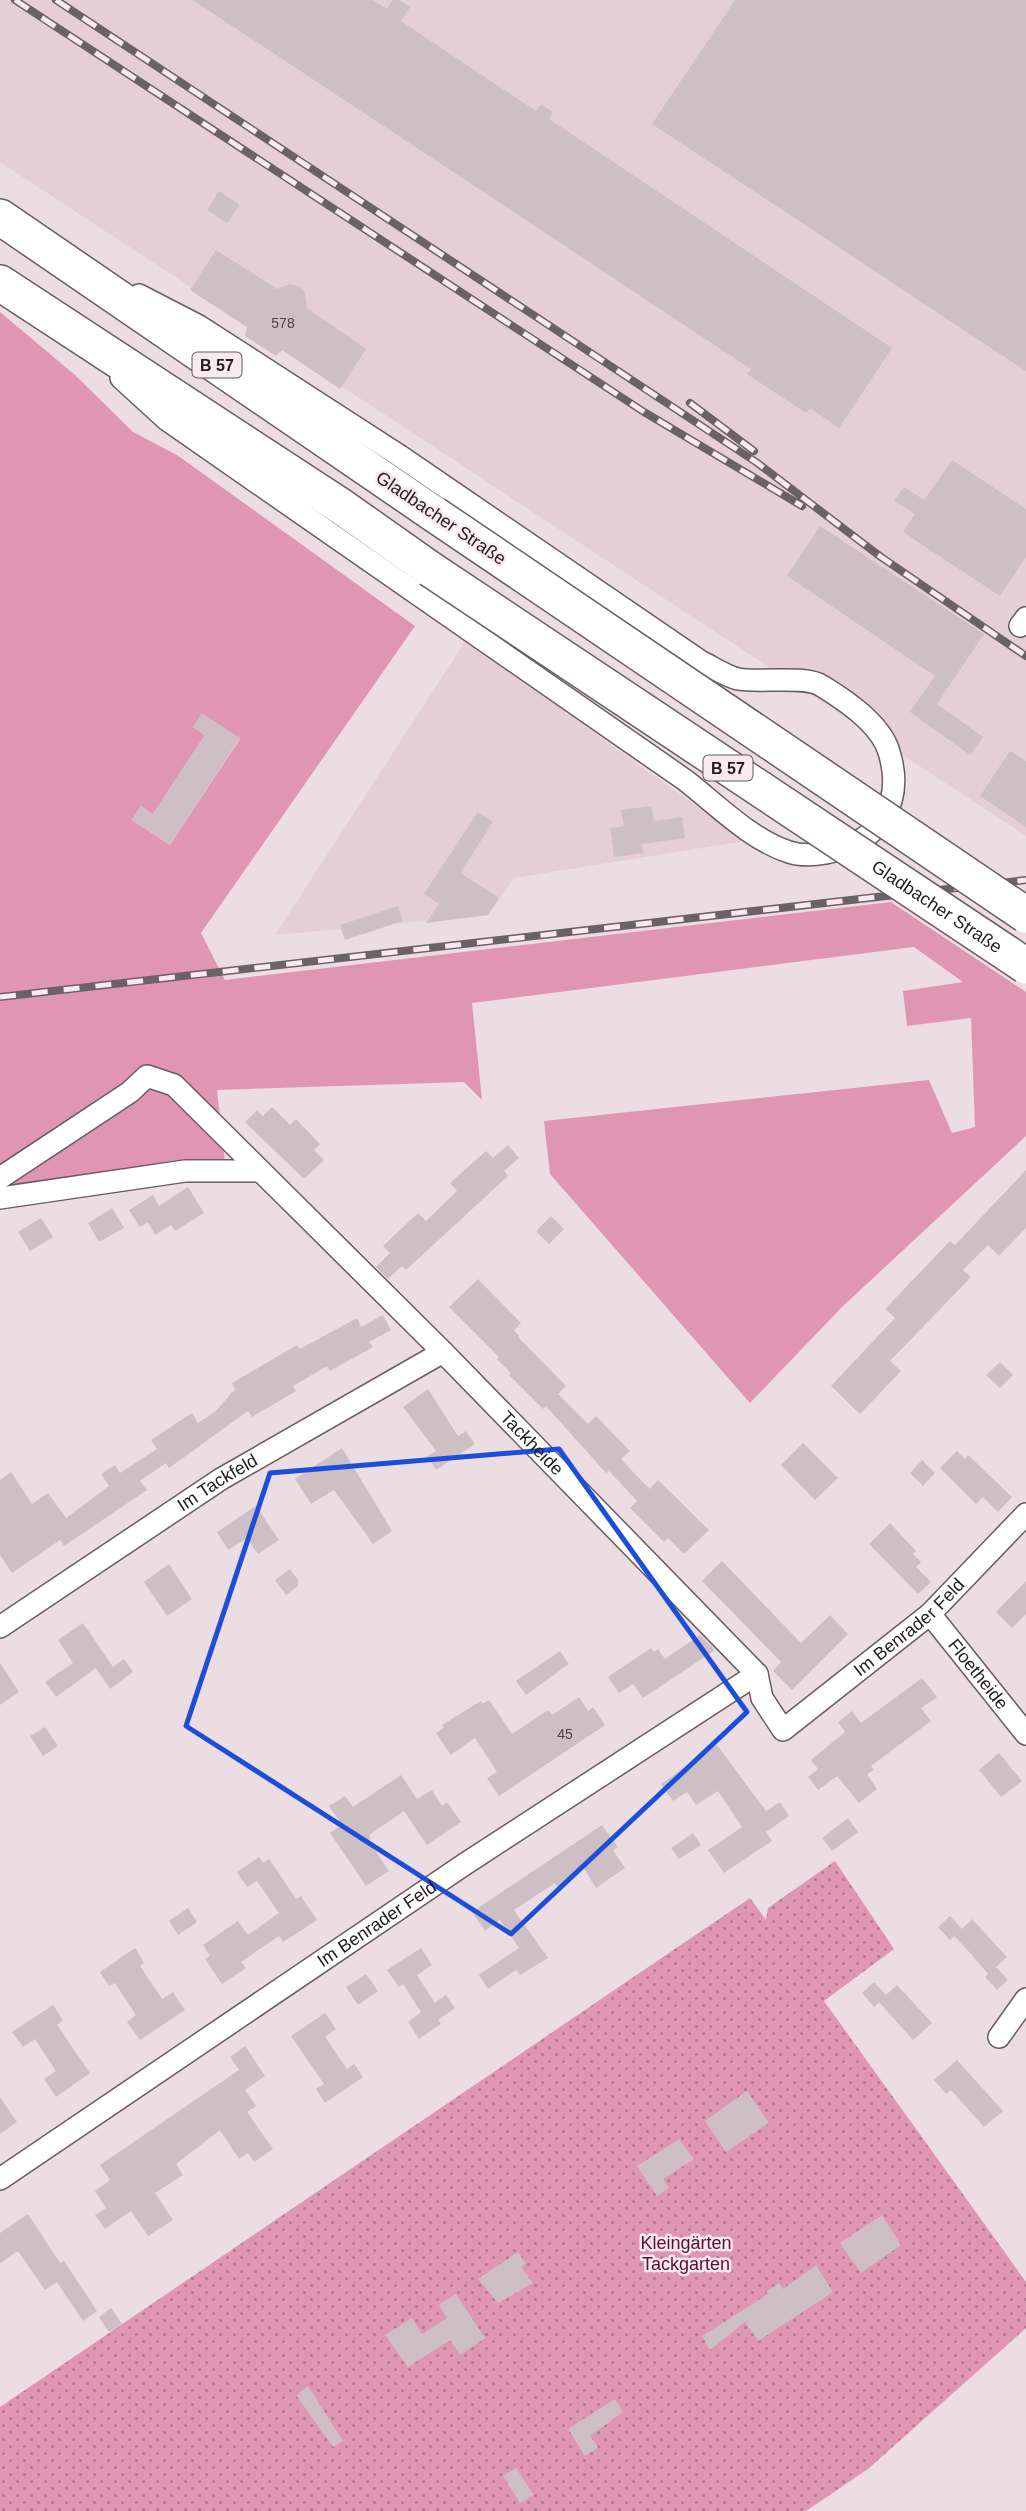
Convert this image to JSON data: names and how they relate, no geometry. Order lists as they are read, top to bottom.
{
  "streets": {
    "main road": ["B 57", "Gladbacher Straße"],
    "street": [
      "Tackheide",
      "Im Tackfeld",
      "Im Benrader Feld",
      "Floetheide"
    ]
  },
  "crossings": [
    ["Tackheide", "Im Tackfeld"],
    ["Tackheide", "Im Benrader Feld"],
    ["Im Benrader Feld", "Floetheide"]
  ],
  "parks": ["Kleingärten Tackgarten"],
  "house_numbers": ["578", "45"]
}
